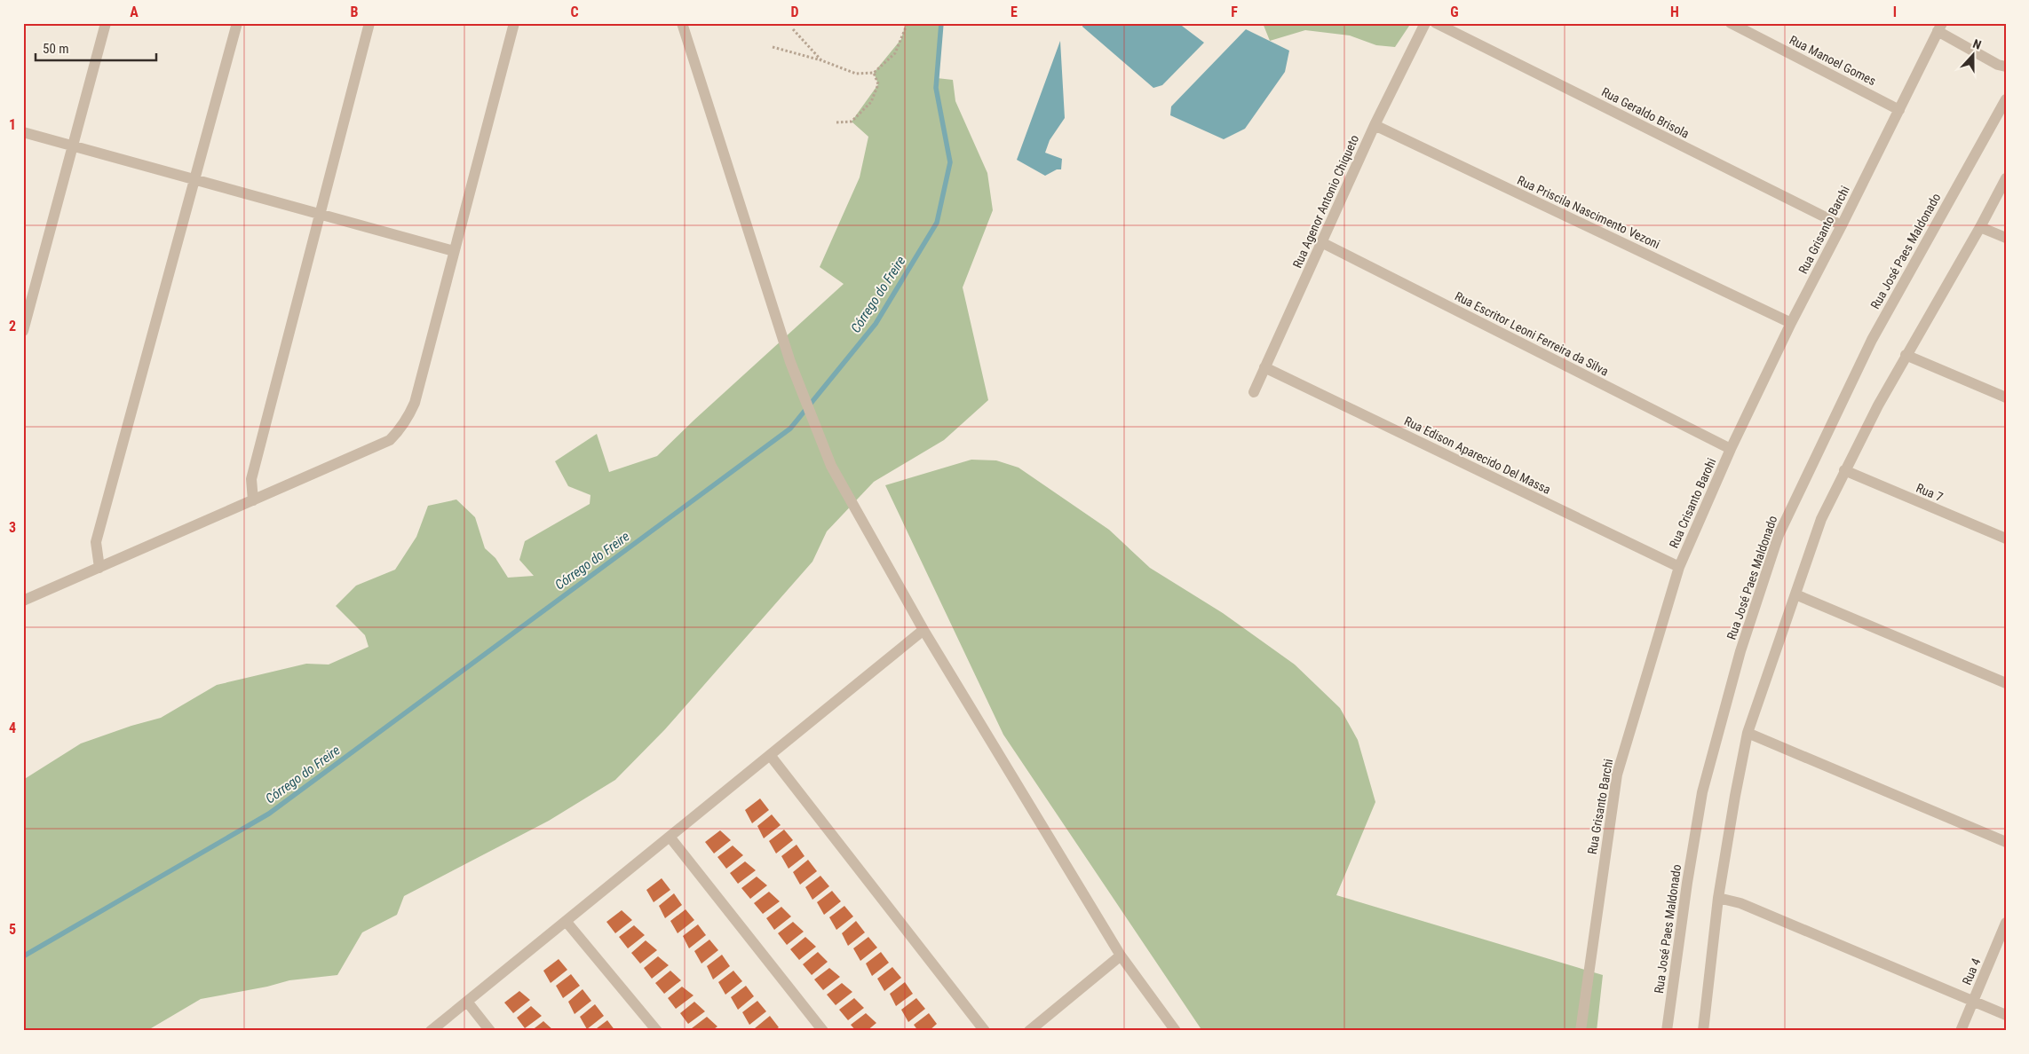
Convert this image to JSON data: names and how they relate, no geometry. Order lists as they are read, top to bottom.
{
  "streets": {
    "street": [
      "Rua Manoel Gomes",
      "Rua Geraldo Brisola",
      "Rua Agenor Antonio Chiqueto",
      "Rua Priscila Nascimento Vezoni",
      "Rua Grisanto Barchi",
      "Rua José Paes Maldonado",
      "Rua Escritor Leoni Ferreira da Silva",
      "Rua Edison Aparecido Del Massa",
      "Rua 7",
      "Rua Crisanto Barohi",
      "Rua 4"
    ]
  },
  "crossings": [
    ["Rua Manoel Gomes", "Rua Grisanto Barchi"],
    ["Rua Geraldo Brisola", "Rua Grisanto Barchi"],
    ["Rua Agenor Antonio Chiqueto", "Rua Priscila Nascimento Vezoni"],
    ["Rua Agenor Antonio Chiqueto", "Rua Escritor Leoni Ferreira da Silva"],
    ["Rua Agenor Antonio Chiqueto", "Rua Edison Aparecido Del Massa"],
    ["Rua Priscila Nascimento Vezoni", "Rua Grisanto Barchi"],
    ["Rua Grisanto Barchi", "Rua Escritor Leoni Ferreira da Silva"],
    ["Rua Grisanto Barchi", "Rua Edison Aparecido Del Massa"],
    ["Rua Grisanto Barchi", "Rua Crisanto Barohi"],
    ["Rua Escritor Leoni Ferreira da Silva", "Rua Crisanto Barohi"],
    ["Rua Edison Aparecido Del Massa", "Rua Crisanto Barohi"]
  ],
  "water": ["Córrego do Freire"],
  "scale_bar": "50 m",
  "north": "top",
  "grid": {
    "columns": [
      "A",
      "B",
      "C",
      "D",
      "E",
      "F",
      "G",
      "H",
      "I"
    ],
    "rows": [
      "1",
      "2",
      "3",
      "4",
      "5"
    ]
  }
}
